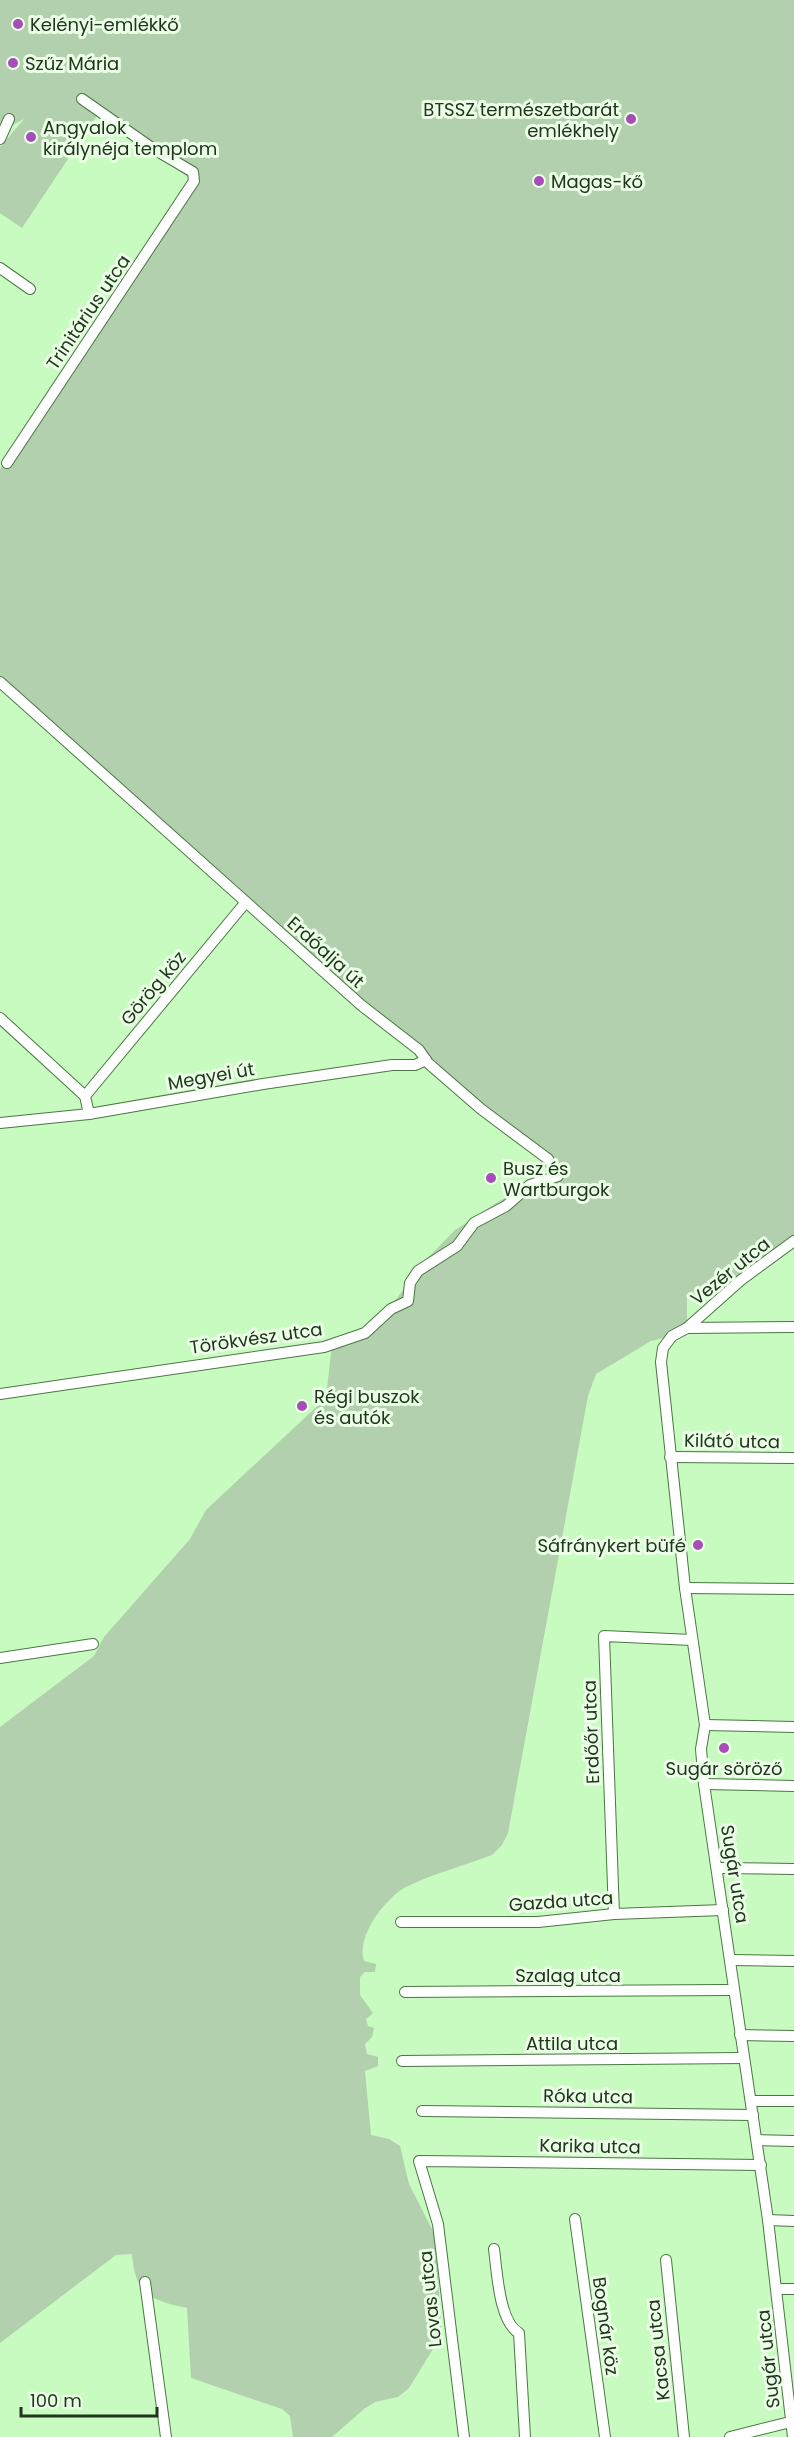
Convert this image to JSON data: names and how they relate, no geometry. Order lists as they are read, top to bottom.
{
  "streets": {
    "street": [
      "Trinitárius utca",
      "Erdőalja út",
      "Görög köz",
      "Megyei út",
      "Vezér utca",
      "Törökvész utca",
      "Kilátó utca",
      "Erdőőr utca",
      "Sugár utca",
      "Gazda utca",
      "Szalag utca",
      "Attila utca",
      "Róka utca",
      "Karika utca",
      "Lovas utca",
      "Bognár köz",
      "Kacsa utca"
    ]
  },
  "crossings": [
    ["Erdőalja út", "Görög köz"],
    ["Erdőalja út", "Megyei út"],
    ["Erdőalja út", "Törökvész utca"],
    ["Vezér utca", "Sugár utca"],
    ["Kilátó utca", "Sugár utca"],
    ["Erdőőr utca", "Sugár utca"],
    ["Erdőőr utca", "Gazda utca"],
    ["Sugár utca", "Gazda utca"],
    ["Sugár utca", "Szalag utca"],
    ["Sugár utca", "Attila utca"],
    ["Sugár utca", "Róka utca"],
    ["Sugár utca", "Karika utca"],
    ["Karika utca", "Lovas utca"]
  ],
  "places": [
    "Kelényi-emlékkő",
    "Szűz Mária",
    "BTSSZ természetbarát emlékhely",
    "Angyalok királynéja templom",
    "Magas-kő",
    "Busz és Wartburgok",
    "Régi buszok és autók",
    "Sáfránykert büfé",
    "Sugár söröző"
  ],
  "scale_bar": "100 m"
}
